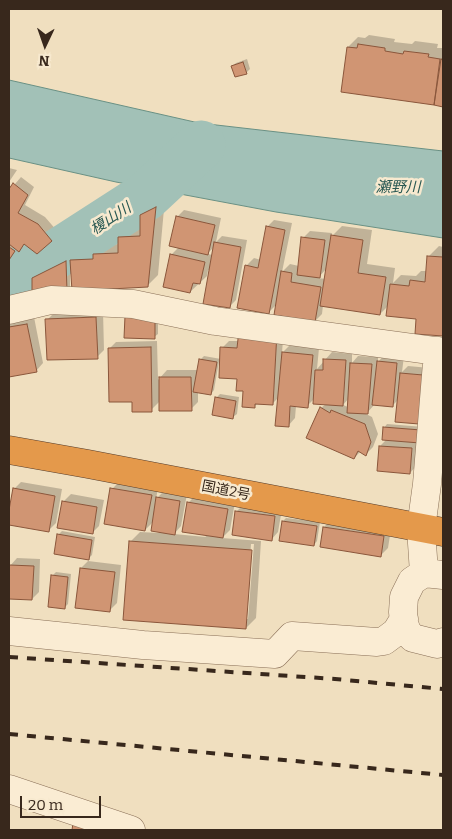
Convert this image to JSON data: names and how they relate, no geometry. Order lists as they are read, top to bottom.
{
  "streets": {
    "highway": ["国道2号"]
  },
  "water": ["瀬野川", "榎山川"],
  "scale_bar": "20 m",
  "north": "bottom"
}
